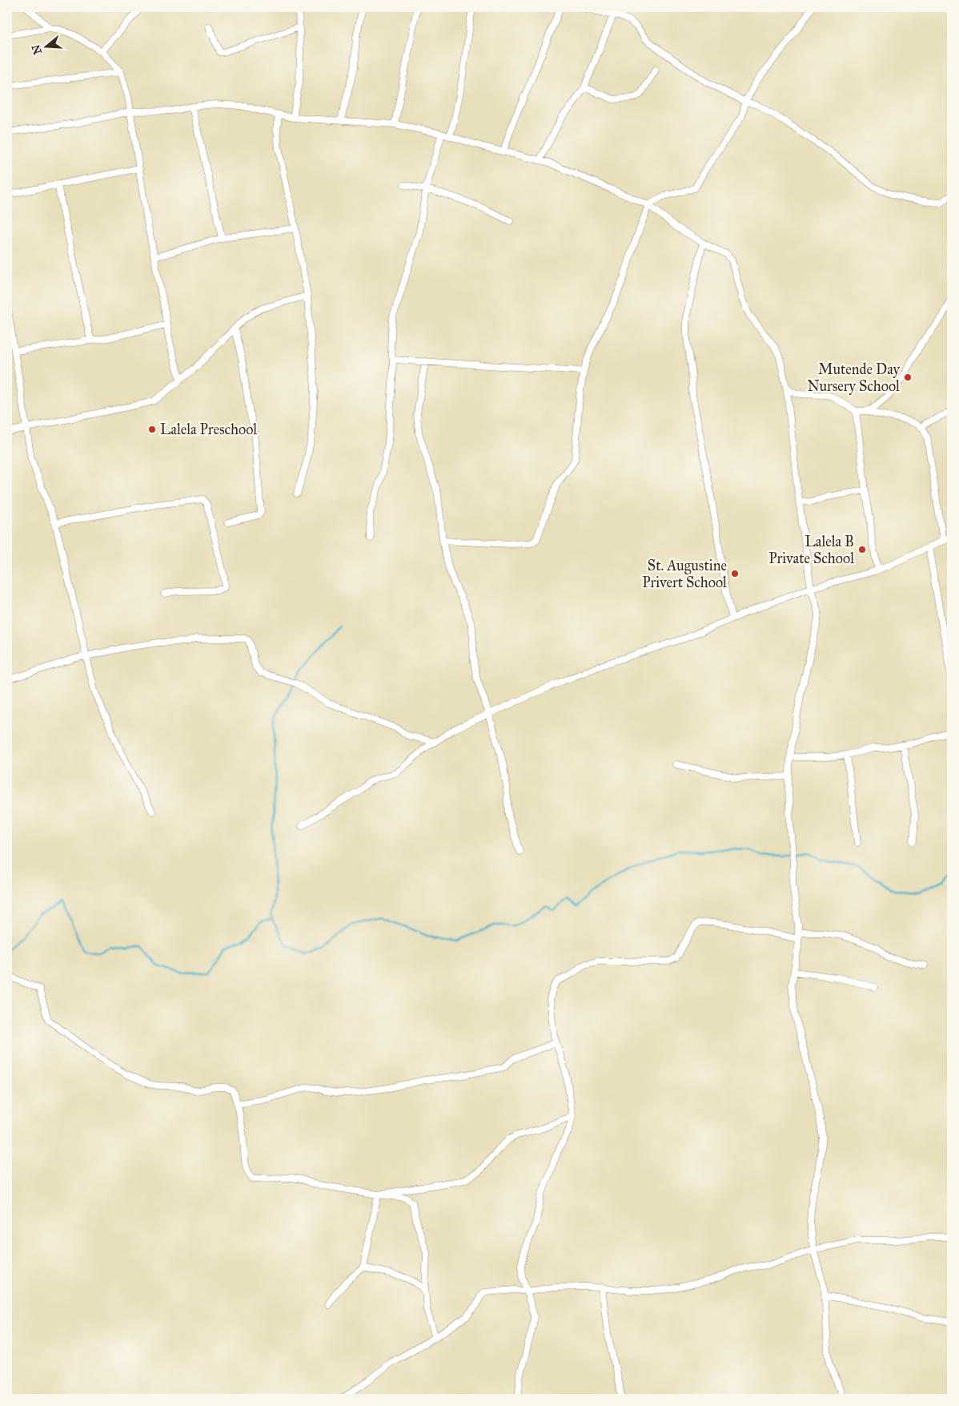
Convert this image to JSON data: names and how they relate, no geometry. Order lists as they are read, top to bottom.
{
  "places": [
    "Mutende Day Nursery School",
    "Lalela Preschool",
    "Lalela B Private School",
    "St. Augustine Privert School"
  ],
  "north": "left"
}
